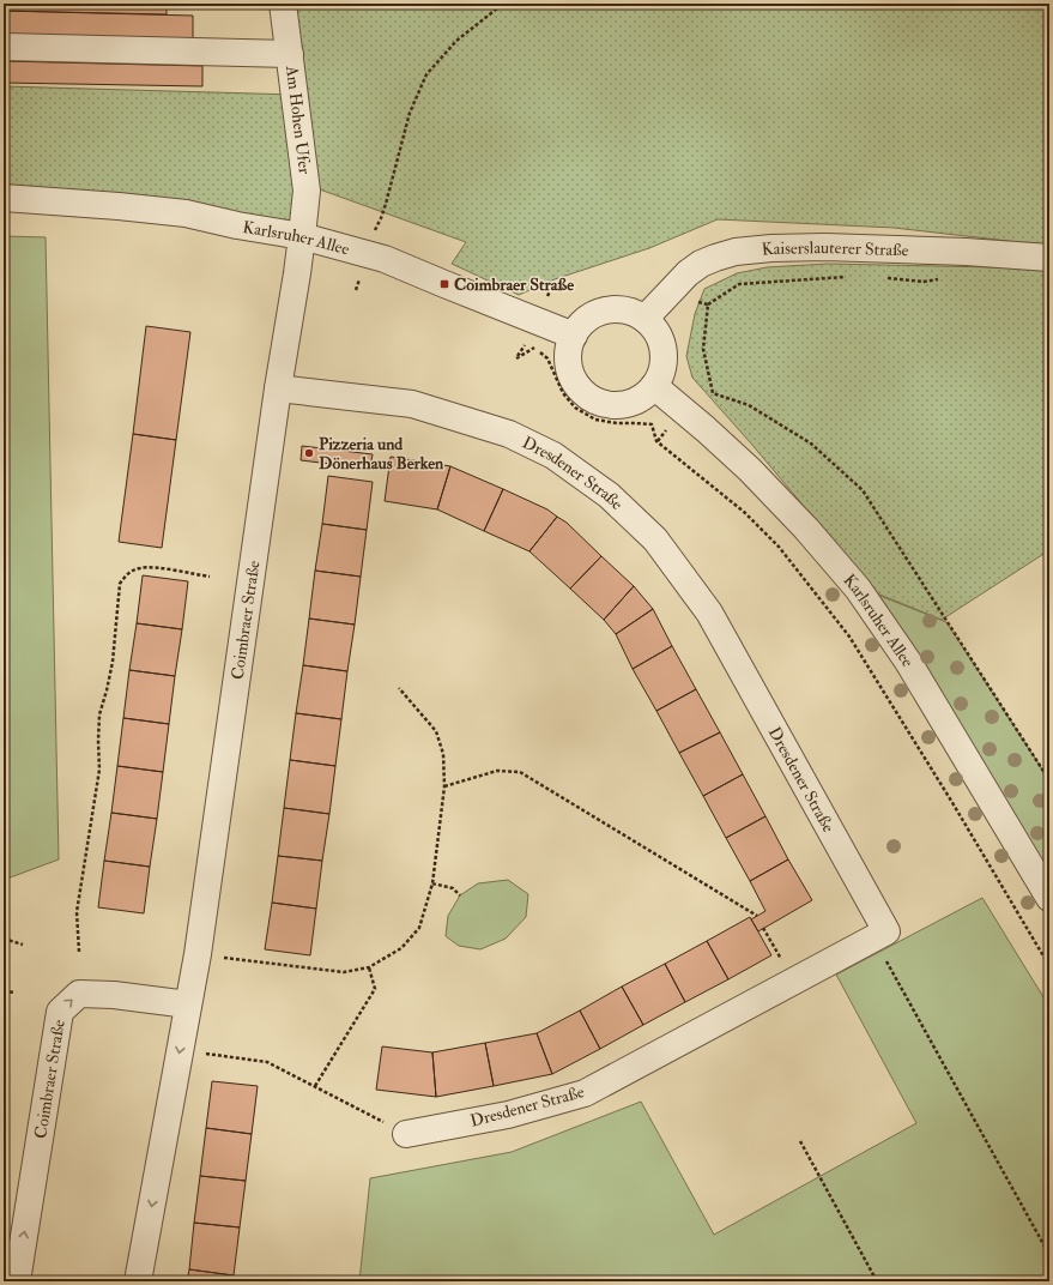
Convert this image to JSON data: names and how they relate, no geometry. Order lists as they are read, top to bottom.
{
  "streets": {
    "street": [
      "Am Hohen Ufer",
      "Karlsruher Allee",
      "Kaiserslauterer Straße",
      "Dresdener Straße",
      "Coimbraer Straße"
    ]
  },
  "crossings": [
    ["Am Hohen Ufer", "Karlsruher Allee"],
    ["Am Hohen Ufer", "Coimbraer Straße"],
    ["Karlsruher Allee", "Kaiserslauterer Straße"],
    ["Karlsruher Allee", "Coimbraer Straße"],
    ["Dresdener Straße", "Coimbraer Straße"]
  ],
  "places": {
    "transit": ["Coimbraer Straße"],
    "other": ["Pizzeria und Dönerhaus Berken"]
  }
}
